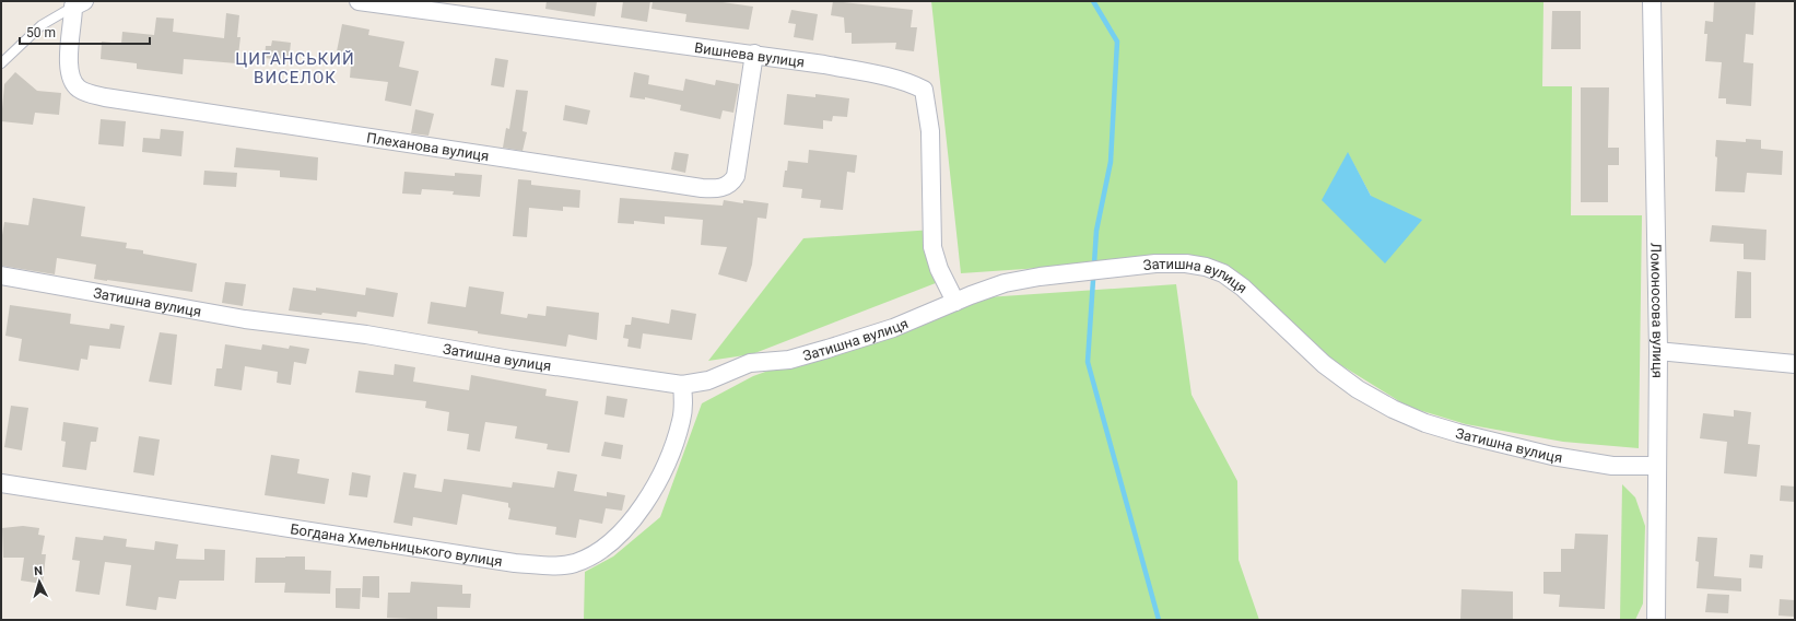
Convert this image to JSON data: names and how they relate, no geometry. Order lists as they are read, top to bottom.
{
  "streets": {
    "street": [
      "Вишнева вулиця",
      "Плеханова вулиця",
      "Затишна вулиця",
      "Ломоносова вулиця",
      "Богдана Хмельницького вулиця"
    ]
  },
  "crossings": [
    ["Вишнева вулиця", "Плеханова вулиця"],
    ["Вишнева вулиця", "Затишна вулиця"],
    ["Затишна вулиця", "Ломоносова вулиця"],
    ["Затишна вулиця", "Богдана Хмельницького вулиця"]
  ],
  "districts": ["ЦИГАНСЬКИЙ ВИСЕЛОК"],
  "scale_bar": "50 m",
  "north": "top"
}
